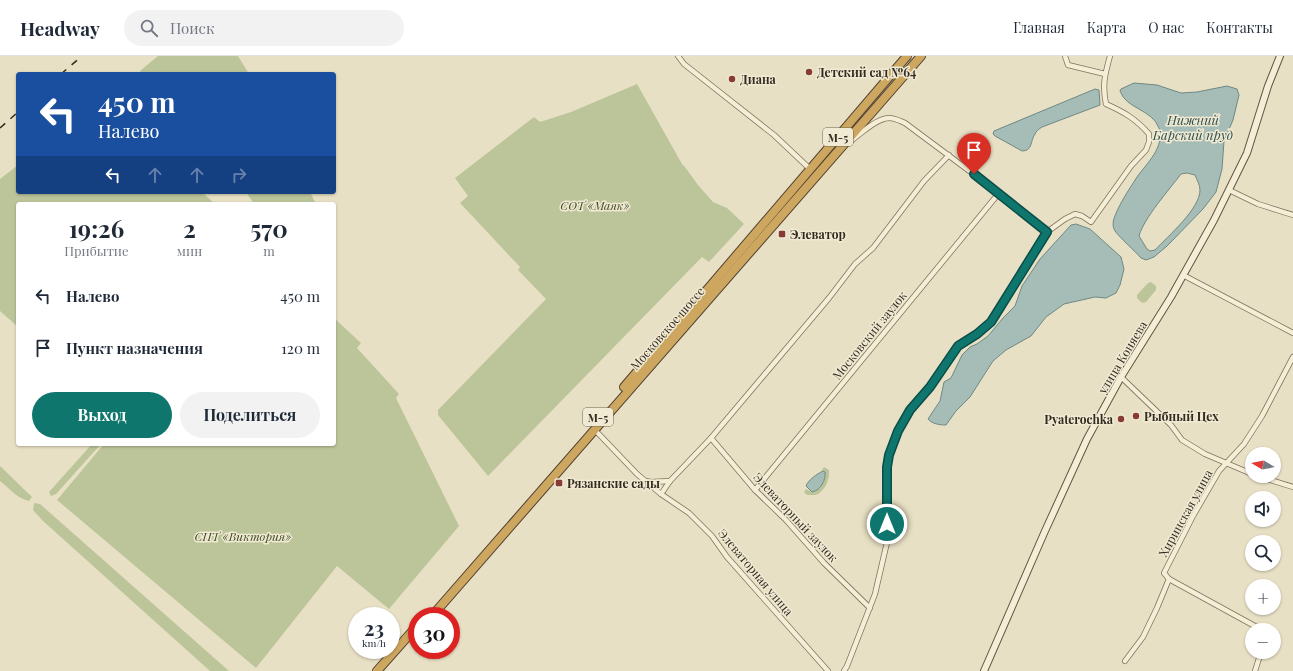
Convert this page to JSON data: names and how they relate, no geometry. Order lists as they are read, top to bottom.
{
  "streets": {
    "highway": ["М-5", "Московское шоссе"],
    "street": [
      "Московский заулок",
      "улица Коняева",
      "Хиринская улица",
      "Элеваторный заулок",
      "Элеваторная улица"
    ]
  },
  "crossings": [
    ["Московское шоссе", "Элеваторная улица"],
    ["Московский заулок", "Элеваторный заулок"]
  ],
  "water": ["Нижний Барский пруд"],
  "parks": ["СОТ «Маяк»", "СНТ «Виктория»"],
  "places": {
    "other": [
      "Детский сад №64",
      "Диана",
      "Рыбный Цех",
      "Pyaterochka"
    ],
    "transit": ["Элеватор", "Рязанские сады"]
  },
  "north": "left",
  "page": {
    "header": "Headway",
    "search": "Поиск",
    "nav": [
      "Главная",
      "Карта",
      "О нас",
      "Контакты"
    ],
    "turn": ["450 m", "Налево"],
    "eta": [
      "19:26",
      "Прибытие",
      "2",
      "мин",
      "570",
      "m"
    ],
    "list": [
      {
        "name": "Налево",
        "value": "450 m"
      },
      {
        "name": "Пункт назначения",
        "value": "120 m"
      }
    ],
    "buttons": ["Выход", "Поделиться"],
    "map_buttons": ["+", "−"],
    "speed": "23 km/h",
    "limit": "30"
  }
}
